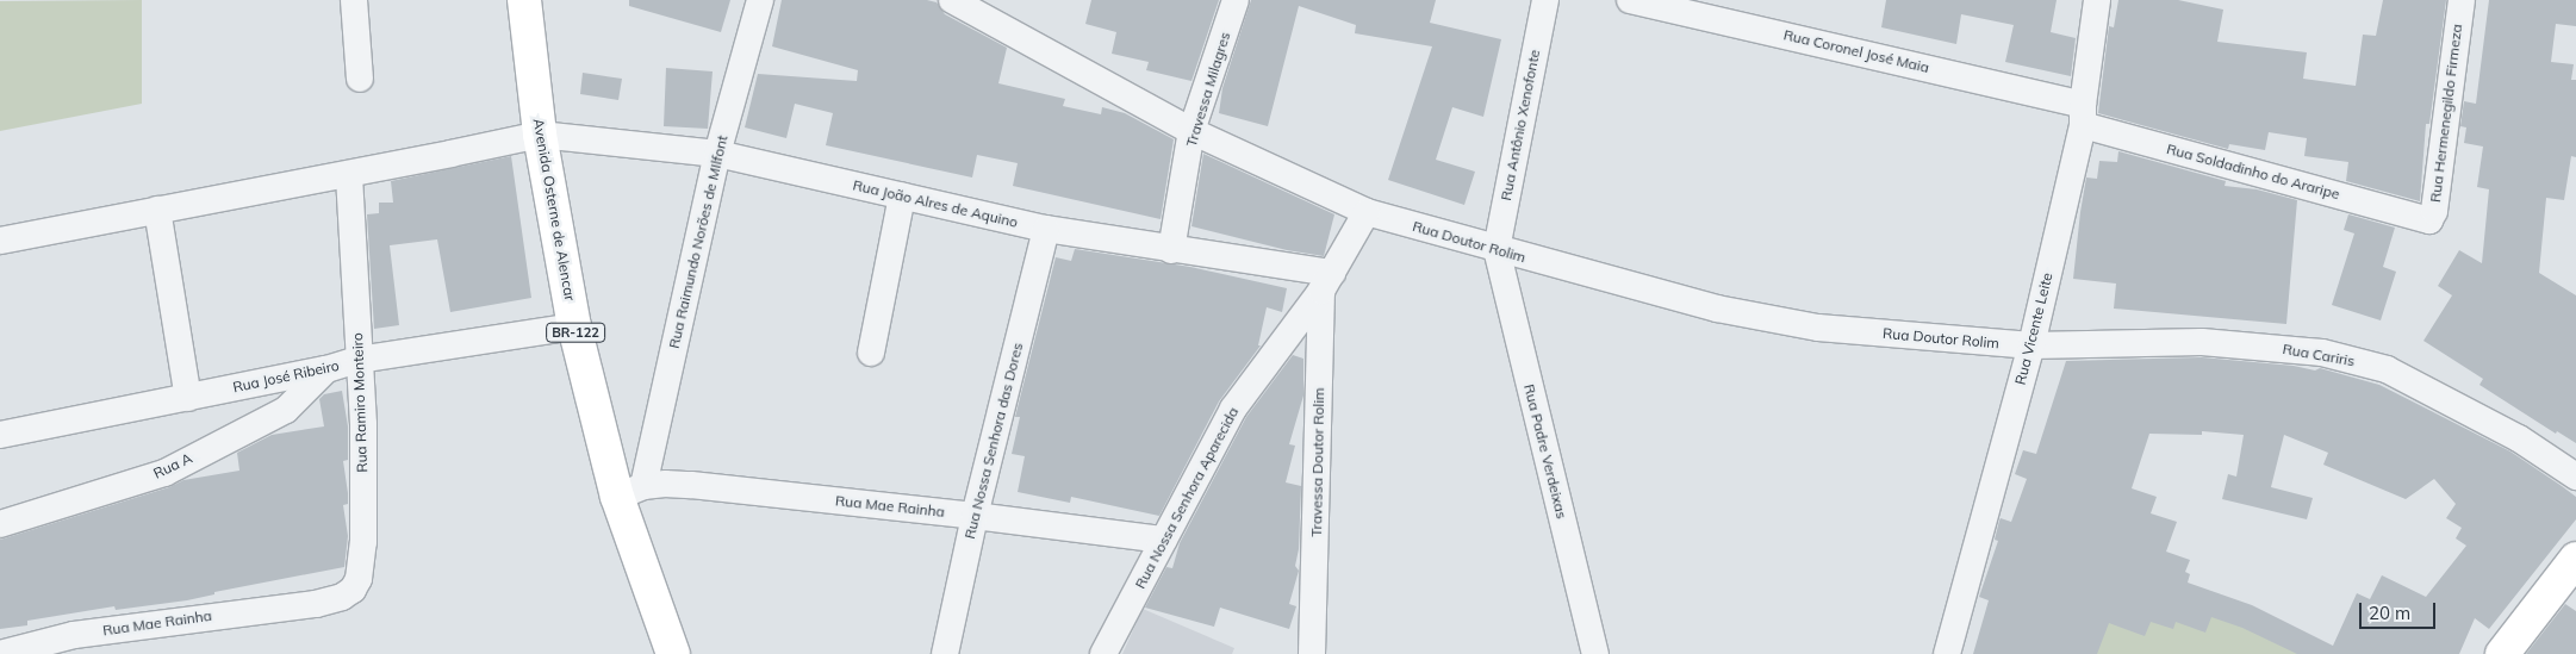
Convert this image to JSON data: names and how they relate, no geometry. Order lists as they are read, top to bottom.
{
  "streets": {
    "main road": ["Avenida Osterne de Alencar", "BR-122"],
    "street": [
      "Rua Coronel José Maia",
      "Travessa Milagres",
      "Rua Hermenegildo Firmeza",
      "Rua Antônio Xenofonte",
      "Rua Soldadinho do Araripe",
      "Rua João Alres de Aquino",
      "Rua Raimundo Norões de MIlfont",
      "Rua Doutor Rolim",
      "Rua Vicente Leite",
      "Rua Cariris",
      "Rua José Ribeiro",
      "Rua Ramiro Monteiro",
      "Rua Nossa Senhora das Dores",
      "Rua Padre Verdeixas",
      "Travessa Doutor Rolim",
      "Rua A",
      "Rua Nossa Senhora Aparecida",
      "Rua Mae Rainha"
    ]
  },
  "crossings": [
    ["Rua Coronel José Maia", "Rua Soldadinho do Araripe"],
    ["Rua Coronel José Maia", "Rua Vicente Leite"],
    ["Travessa Milagres", "Rua João Alres de Aquino"],
    ["Travessa Milagres", "Rua Doutor Rolim"],
    ["Rua Hermenegildo Firmeza", "Rua Soldadinho do Araripe"],
    ["Rua Antônio Xenofonte", "Rua Doutor Rolim"],
    ["Rua Antônio Xenofonte", "Rua Padre Verdeixas"],
    ["Rua Soldadinho do Araripe", "Rua Vicente Leite"],
    ["Rua João Alres de Aquino", "Avenida Osterne de Alencar"],
    ["Rua João Alres de Aquino", "Rua Raimundo Norões de MIlfont"],
    ["Rua João Alres de Aquino", "Rua Nossa Senhora das Dores"],
    ["Rua João Alres de Aquino", "Travessa Doutor Rolim"],
    ["Rua João Alres de Aquino", "Rua Nossa Senhora Aparecida"],
    ["Avenida Osterne de Alencar", "Rua Raimundo Norões de MIlfont"],
    ["Avenida Osterne de Alencar", "Rua José Ribeiro"],
    ["Avenida Osterne de Alencar", "Rua Mae Rainha"],
    ["Rua Raimundo Norões de MIlfont", "Rua Mae Rainha"],
    ["Rua Doutor Rolim", "Rua Vicente Leite"],
    ["Rua Doutor Rolim", "Rua Cariris"],
    ["Rua Doutor Rolim", "Rua Padre Verdeixas"],
    ["Rua Doutor Rolim", "Rua Nossa Senhora Aparecida"],
    ["Rua Vicente Leite", "Rua Cariris"],
    ["Rua José Ribeiro", "Rua Ramiro Monteiro"],
    ["Rua José Ribeiro", "Rua A"],
    ["Rua Ramiro Monteiro", "Rua Mae Rainha"],
    ["Rua Nossa Senhora das Dores", "Rua Mae Rainha"],
    ["Travessa Doutor Rolim", "Rua Nossa Senhora Aparecida"],
    ["Rua Nossa Senhora Aparecida", "Rua Mae Rainha"]
  ],
  "scale_bar": "20 m"
}
